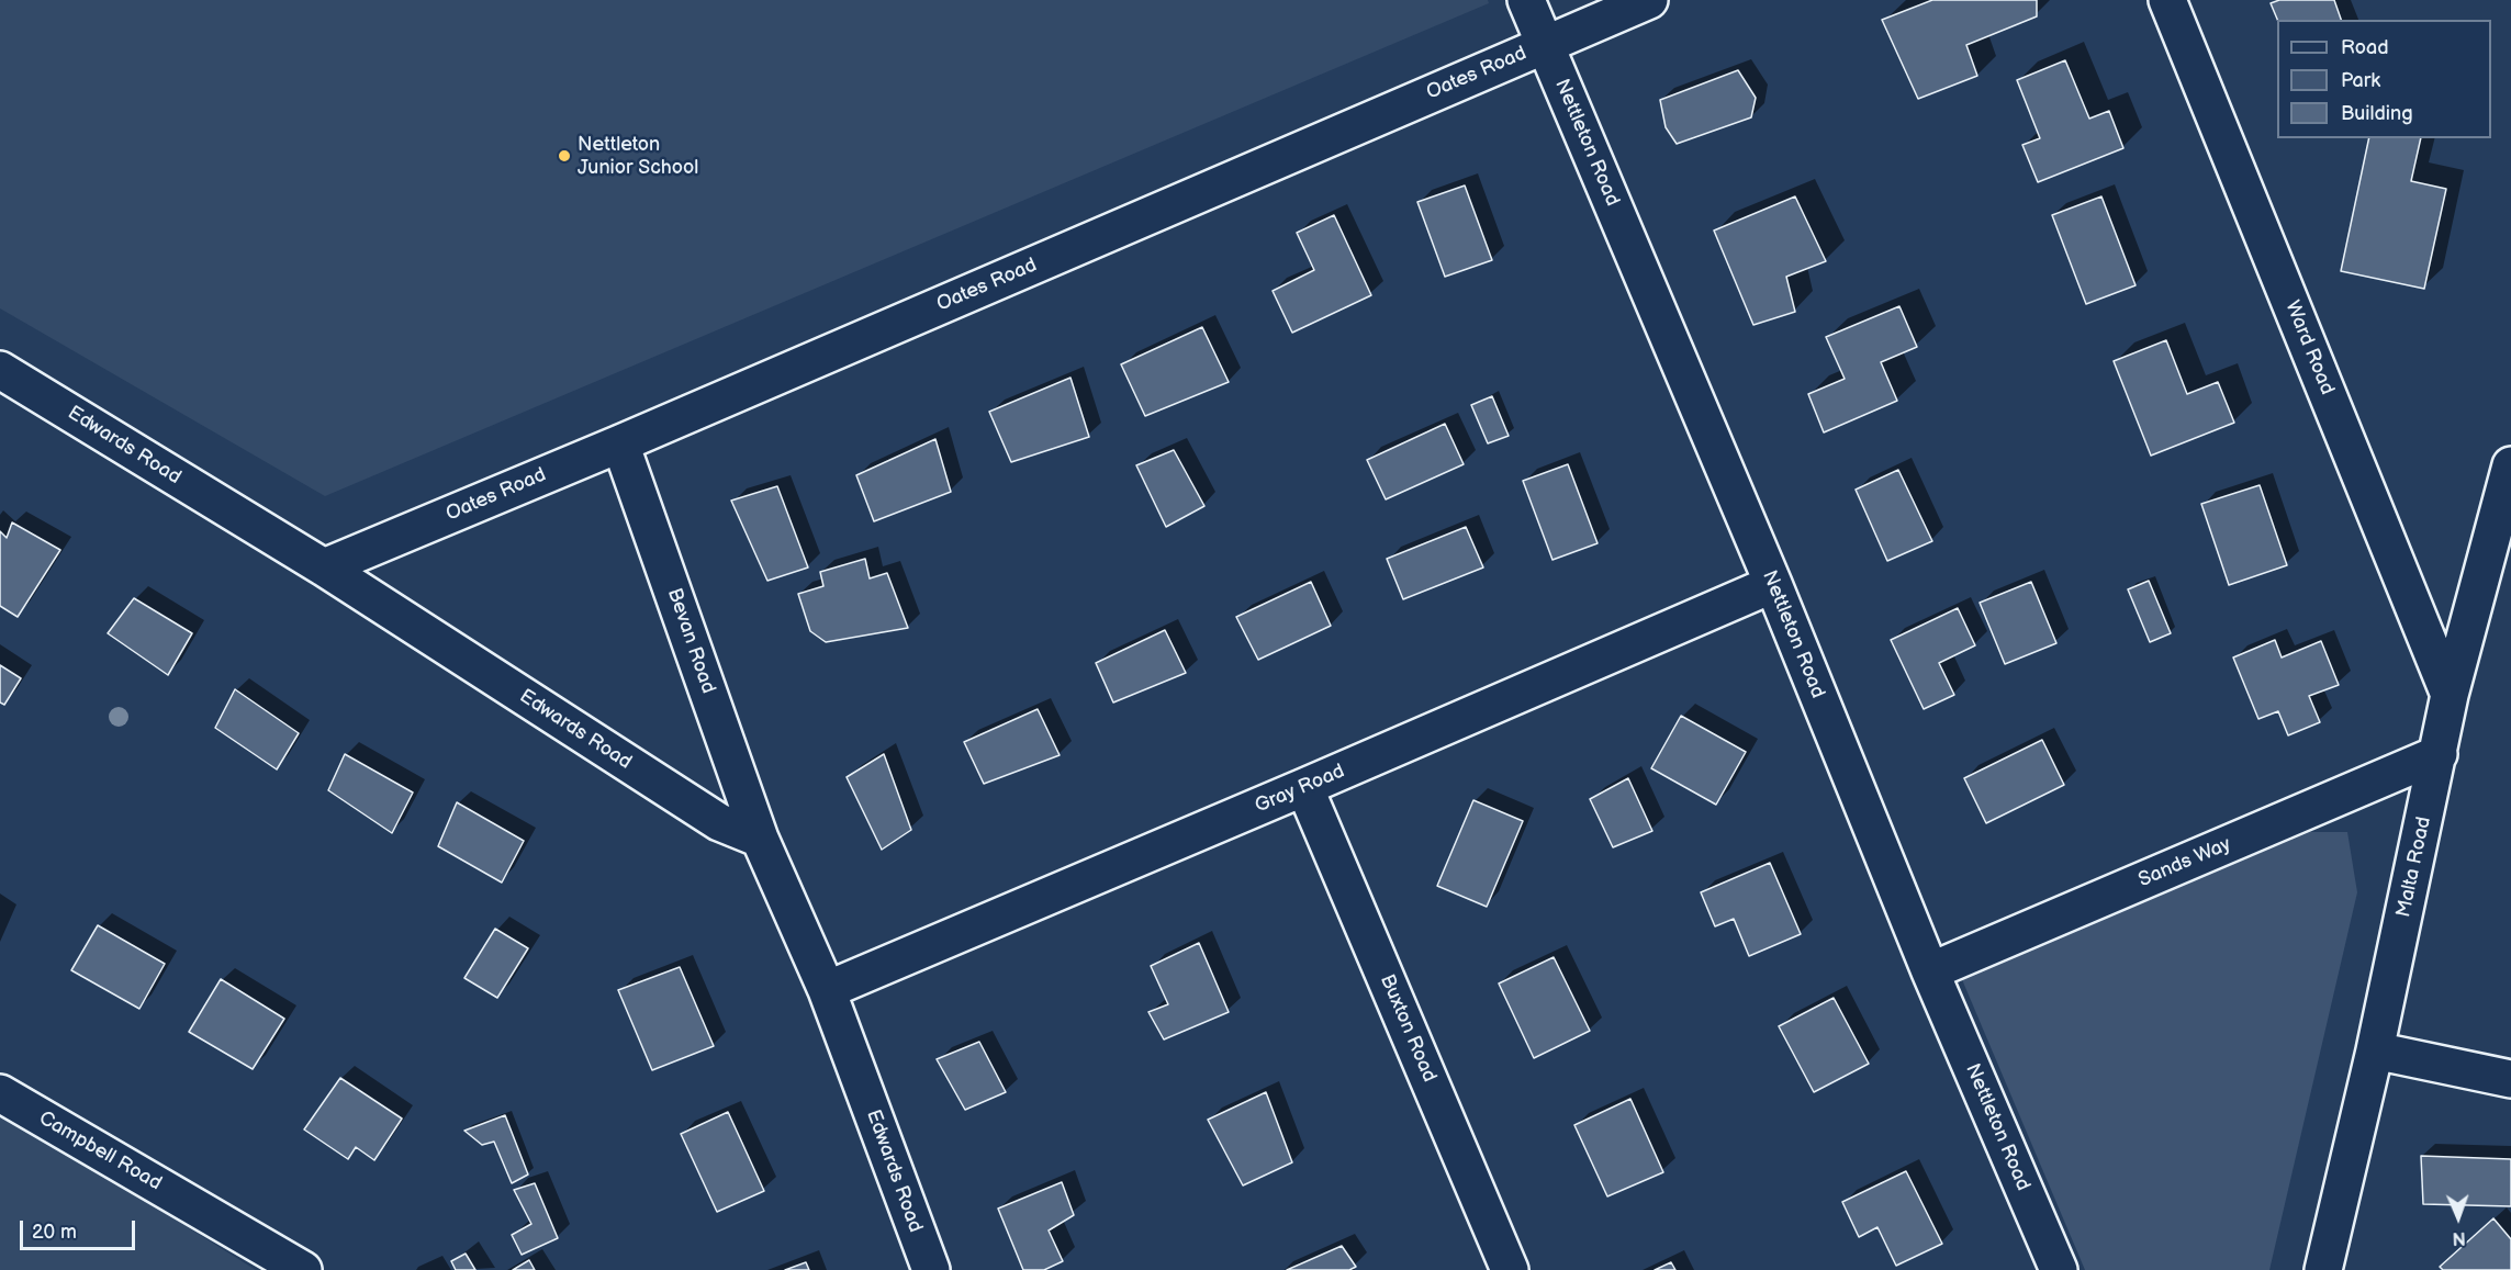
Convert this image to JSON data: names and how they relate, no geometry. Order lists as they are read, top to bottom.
{
  "streets": {
    "street": [
      "Oates Road",
      "Nettleton Road",
      "Ward Road",
      "Edwards Road",
      "Bevan Road",
      "Gray Road",
      "Sands Way",
      "Malta Road",
      "Buxton Road",
      "Campbell Road"
    ]
  },
  "crossings": [
    ["Oates Road", "Nettleton Road"],
    ["Oates Road", "Edwards Road"],
    ["Oates Road", "Bevan Road"],
    ["Nettleton Road", "Gray Road"],
    ["Nettleton Road", "Sands Way"],
    ["Ward Road", "Malta Road"],
    ["Edwards Road", "Bevan Road"],
    ["Edwards Road", "Gray Road"],
    ["Gray Road", "Buxton Road"],
    ["Sands Way", "Malta Road"]
  ],
  "places": ["Nettleton Junior School"],
  "legend": ["Road", "Park", "Building"],
  "scale_bar": "20 m",
  "north": "bottom"
}
